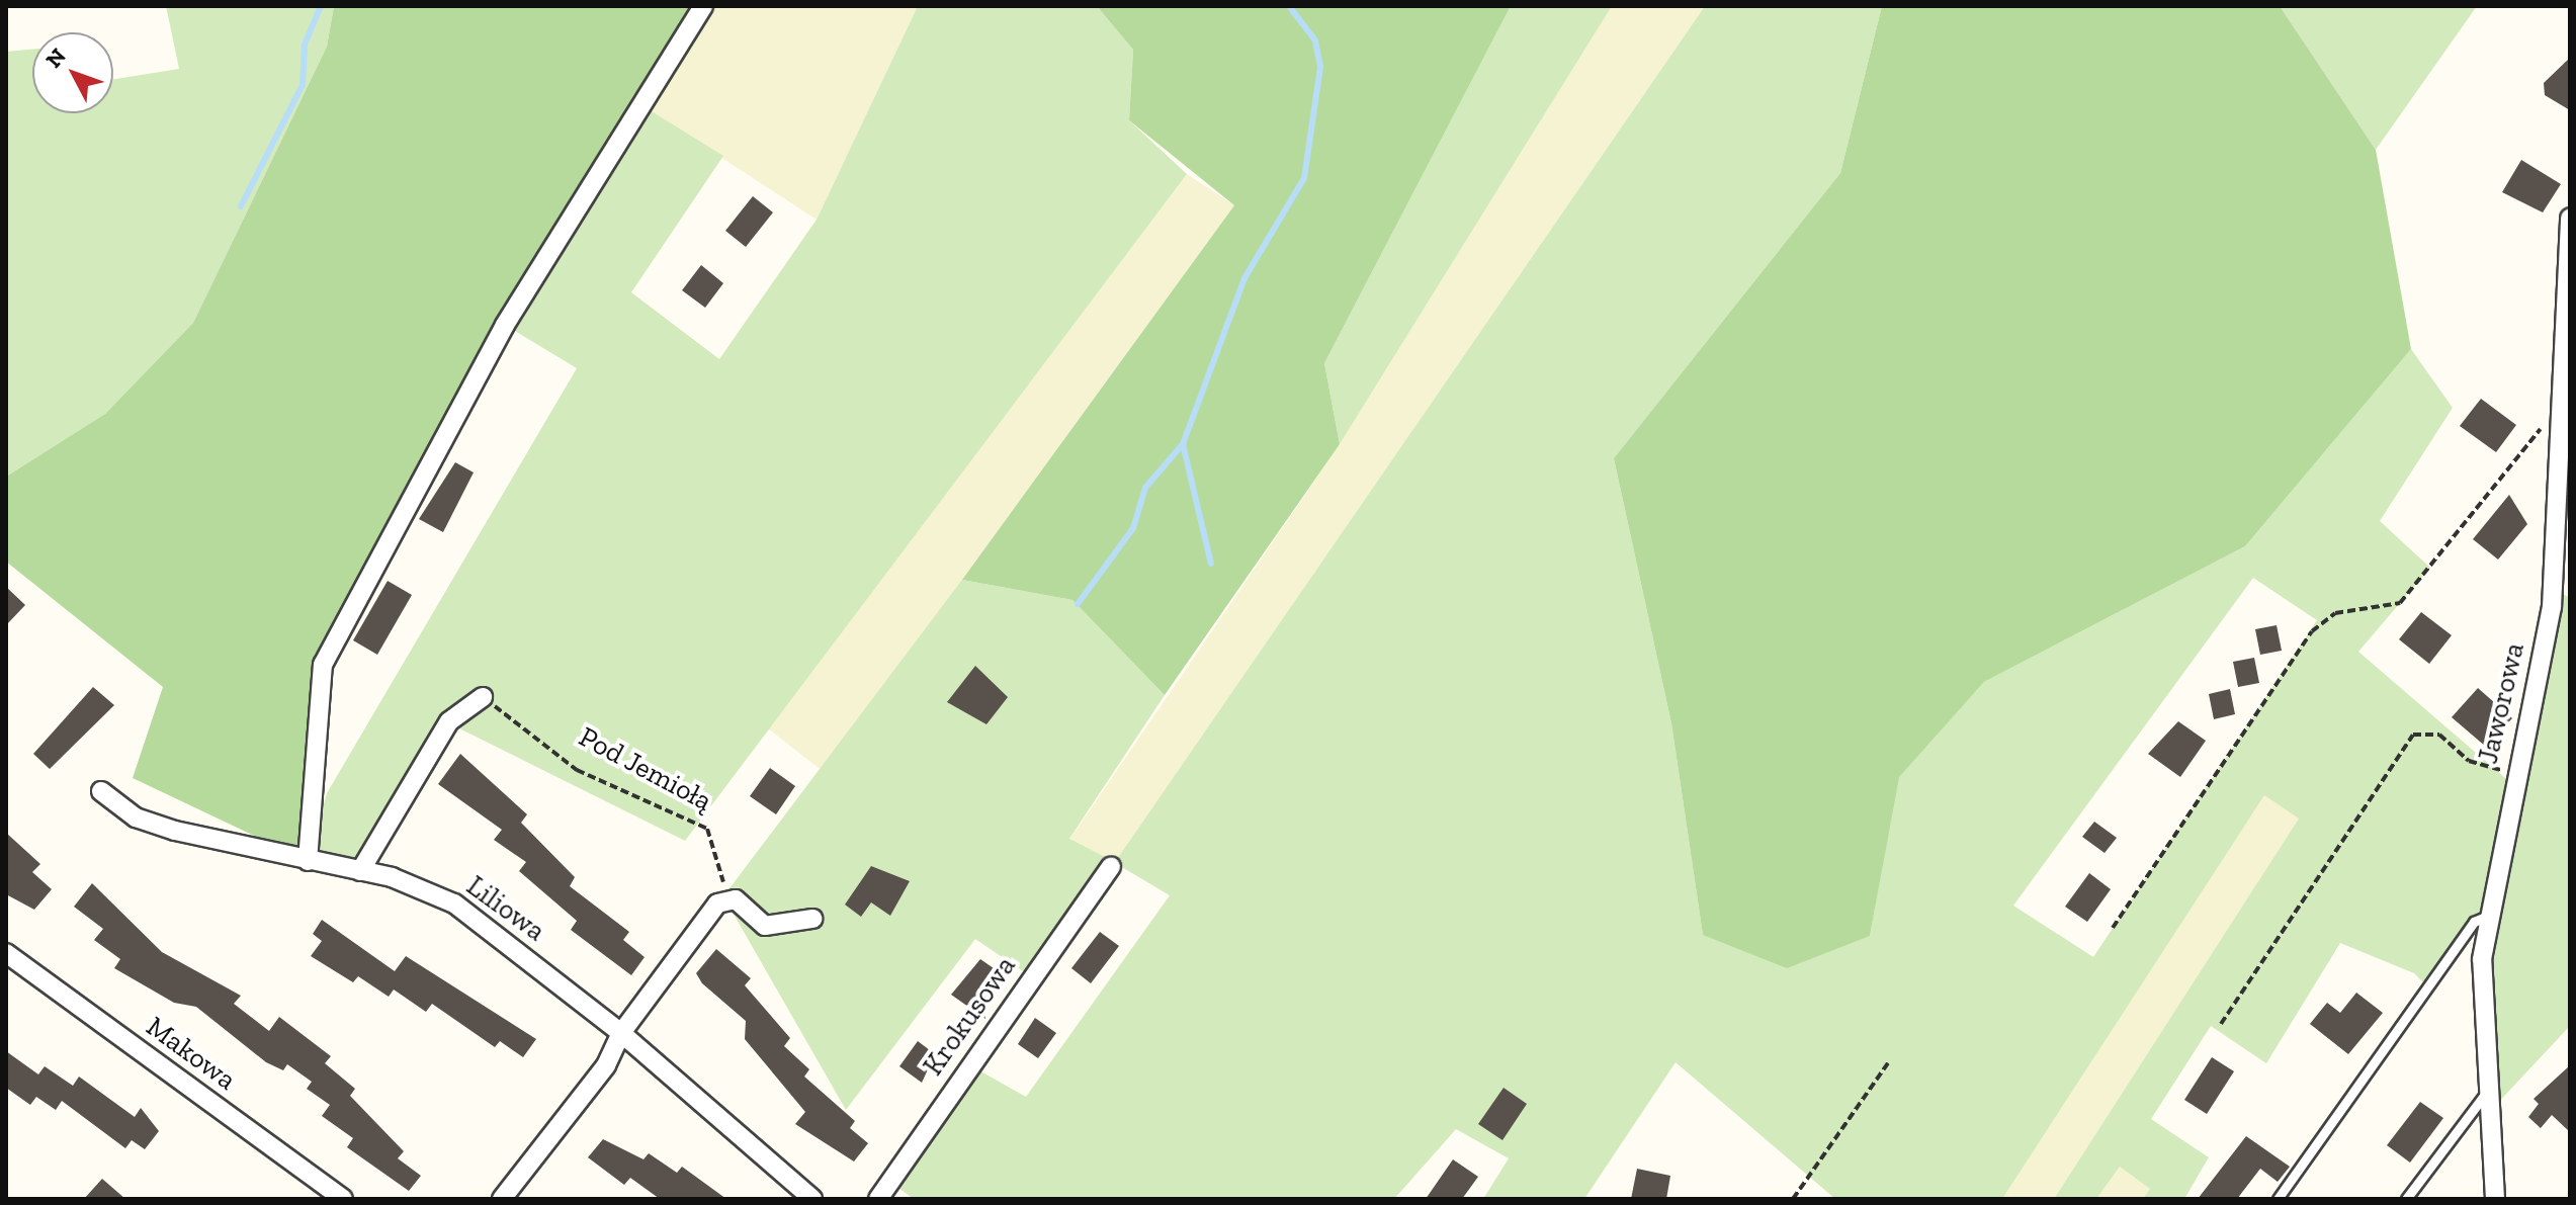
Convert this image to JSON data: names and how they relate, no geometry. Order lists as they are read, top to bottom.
{
  "streets": {
    "street": [
      "Jaworowa",
      "Liliowa",
      "Krokusowa",
      "Makowa"
    ],
    "path": ["Pod Jemiołą"]
  },
  "north": "top left"
}
